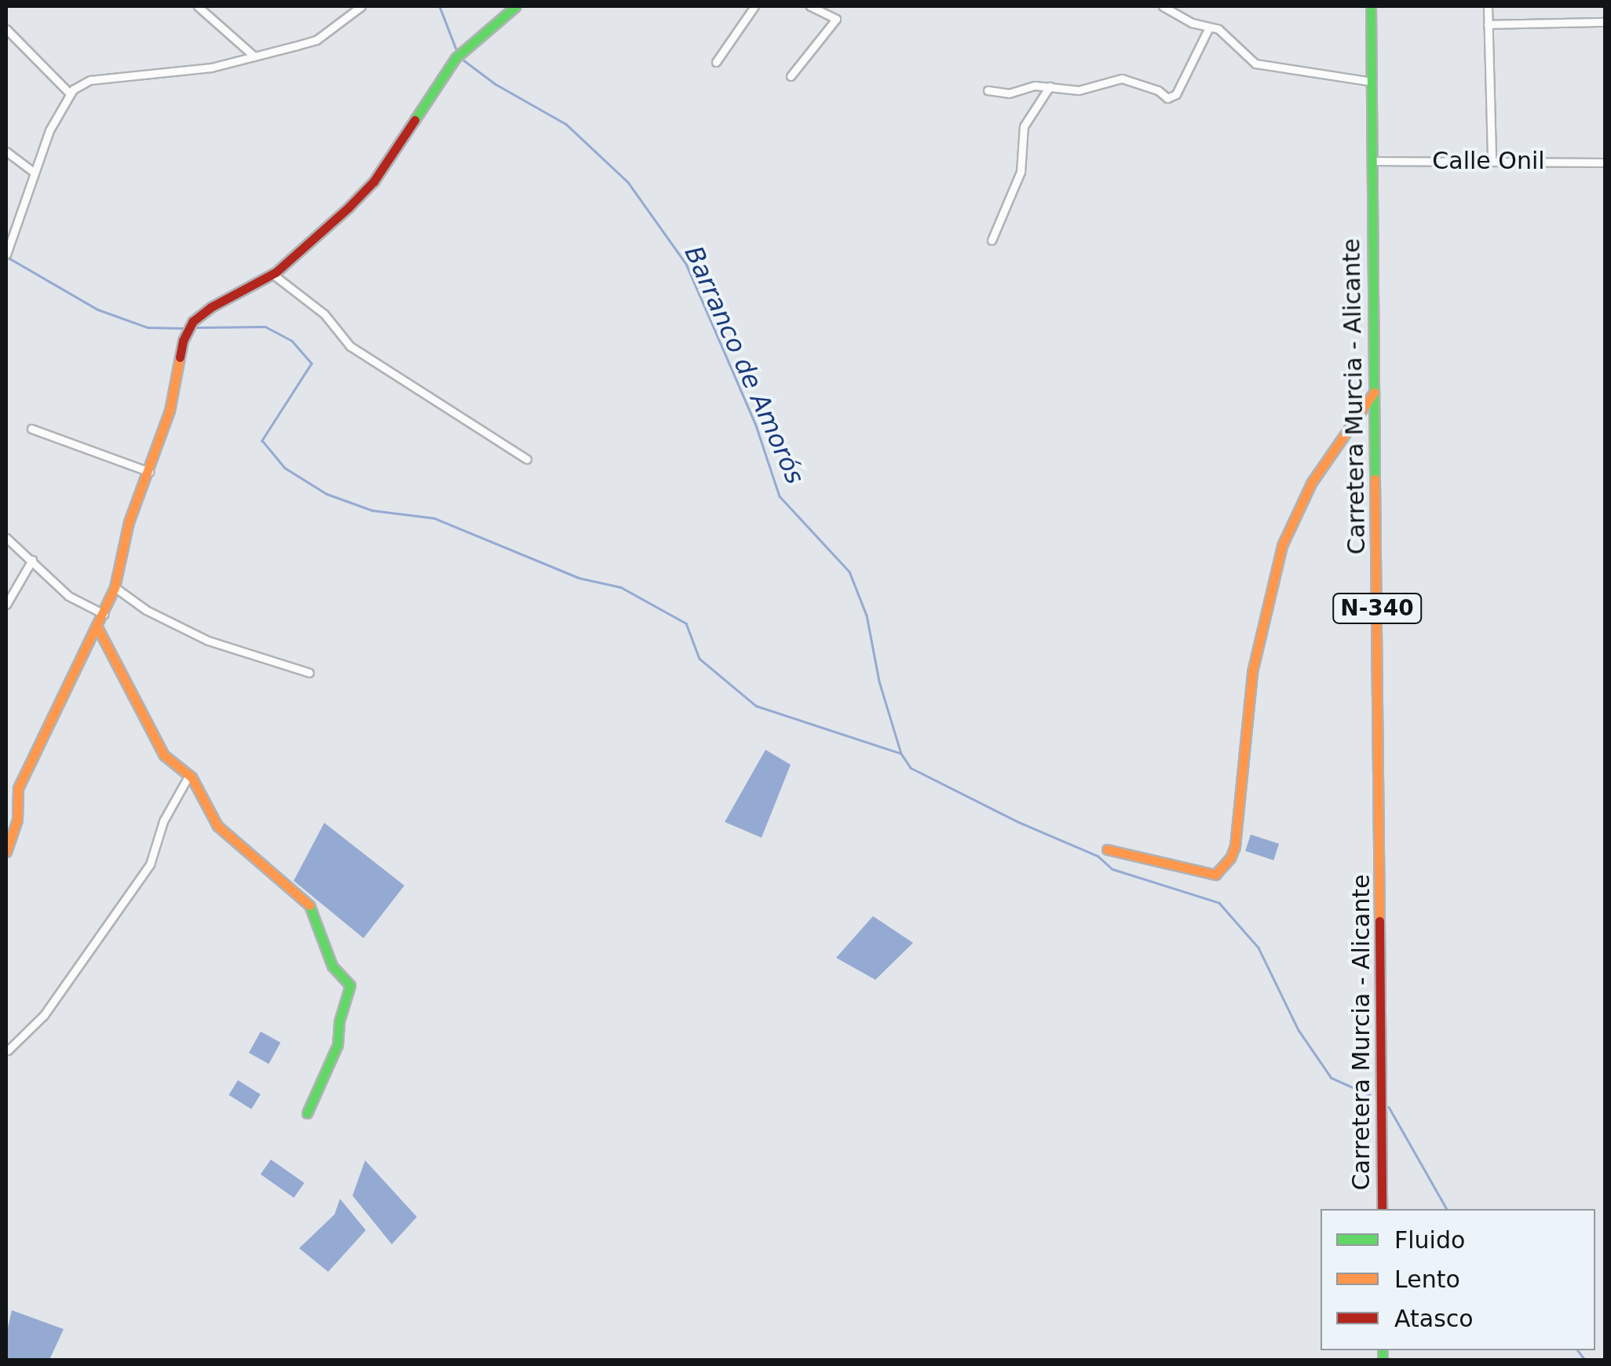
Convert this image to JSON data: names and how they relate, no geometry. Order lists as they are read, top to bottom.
{
  "streets": {
    "main road": ["Carretera Murcia - Alicante", "N-340"],
    "street": ["Calle Onil"]
  },
  "crossings": [
    ["Calle Onil", "Carretera Murcia - Alicante"]
  ],
  "water": ["Barranco de Amorós"],
  "legend": ["Fluido", "Lento", "Atasco"]
}
